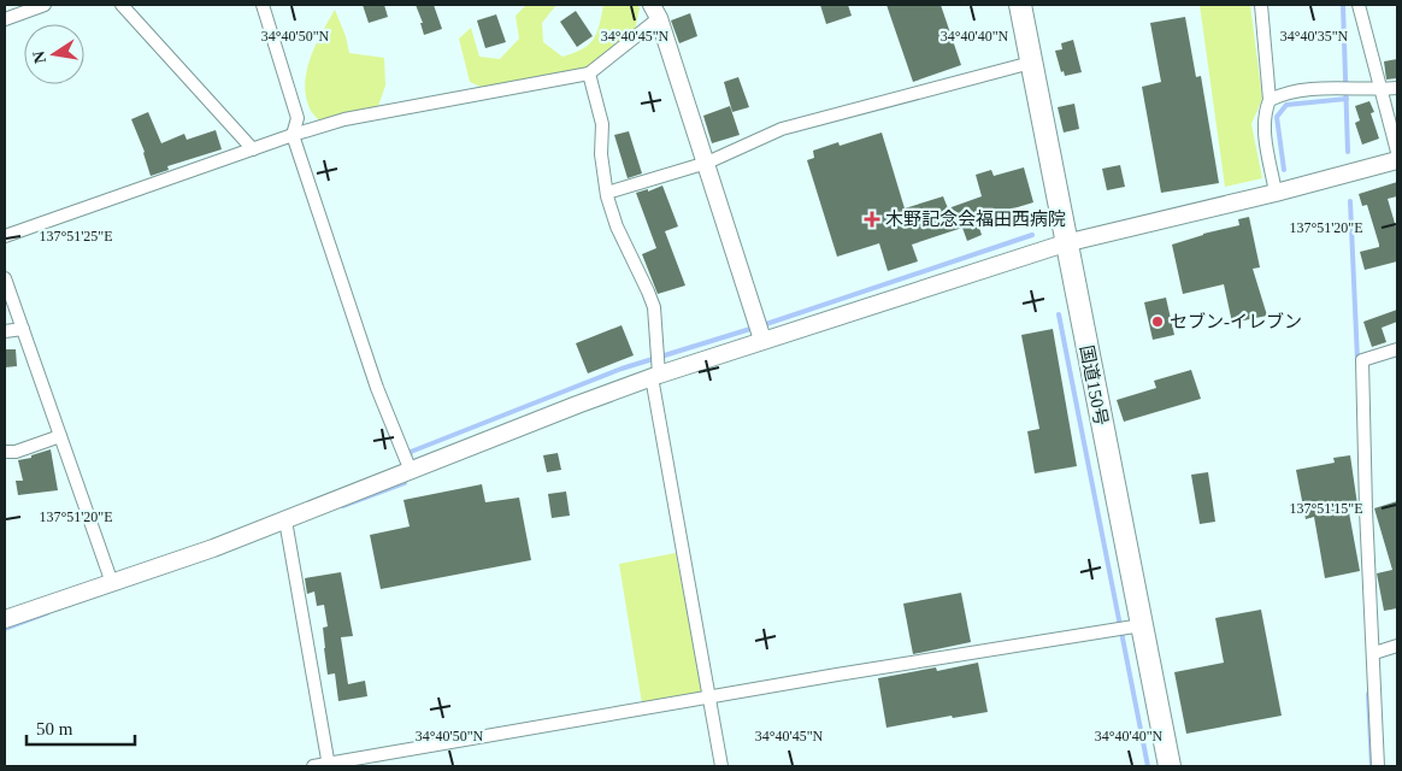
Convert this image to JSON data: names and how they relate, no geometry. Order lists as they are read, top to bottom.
{
  "streets": {
    "highway": ["国道150号"]
  },
  "places": {
    "health": ["木野記念会福田西病院"],
    "other": ["セブン-イレブン"]
  },
  "scale_bar": "50 m",
  "north": "left",
  "coordinates": [
    "34°40'50\"N",
    "34°40'45\"N",
    "34°40'40\"N",
    "34°40'35\"N",
    "137°51'20\"E",
    "137°51'25\"E",
    "137°51'15\"E"
  ]
}
